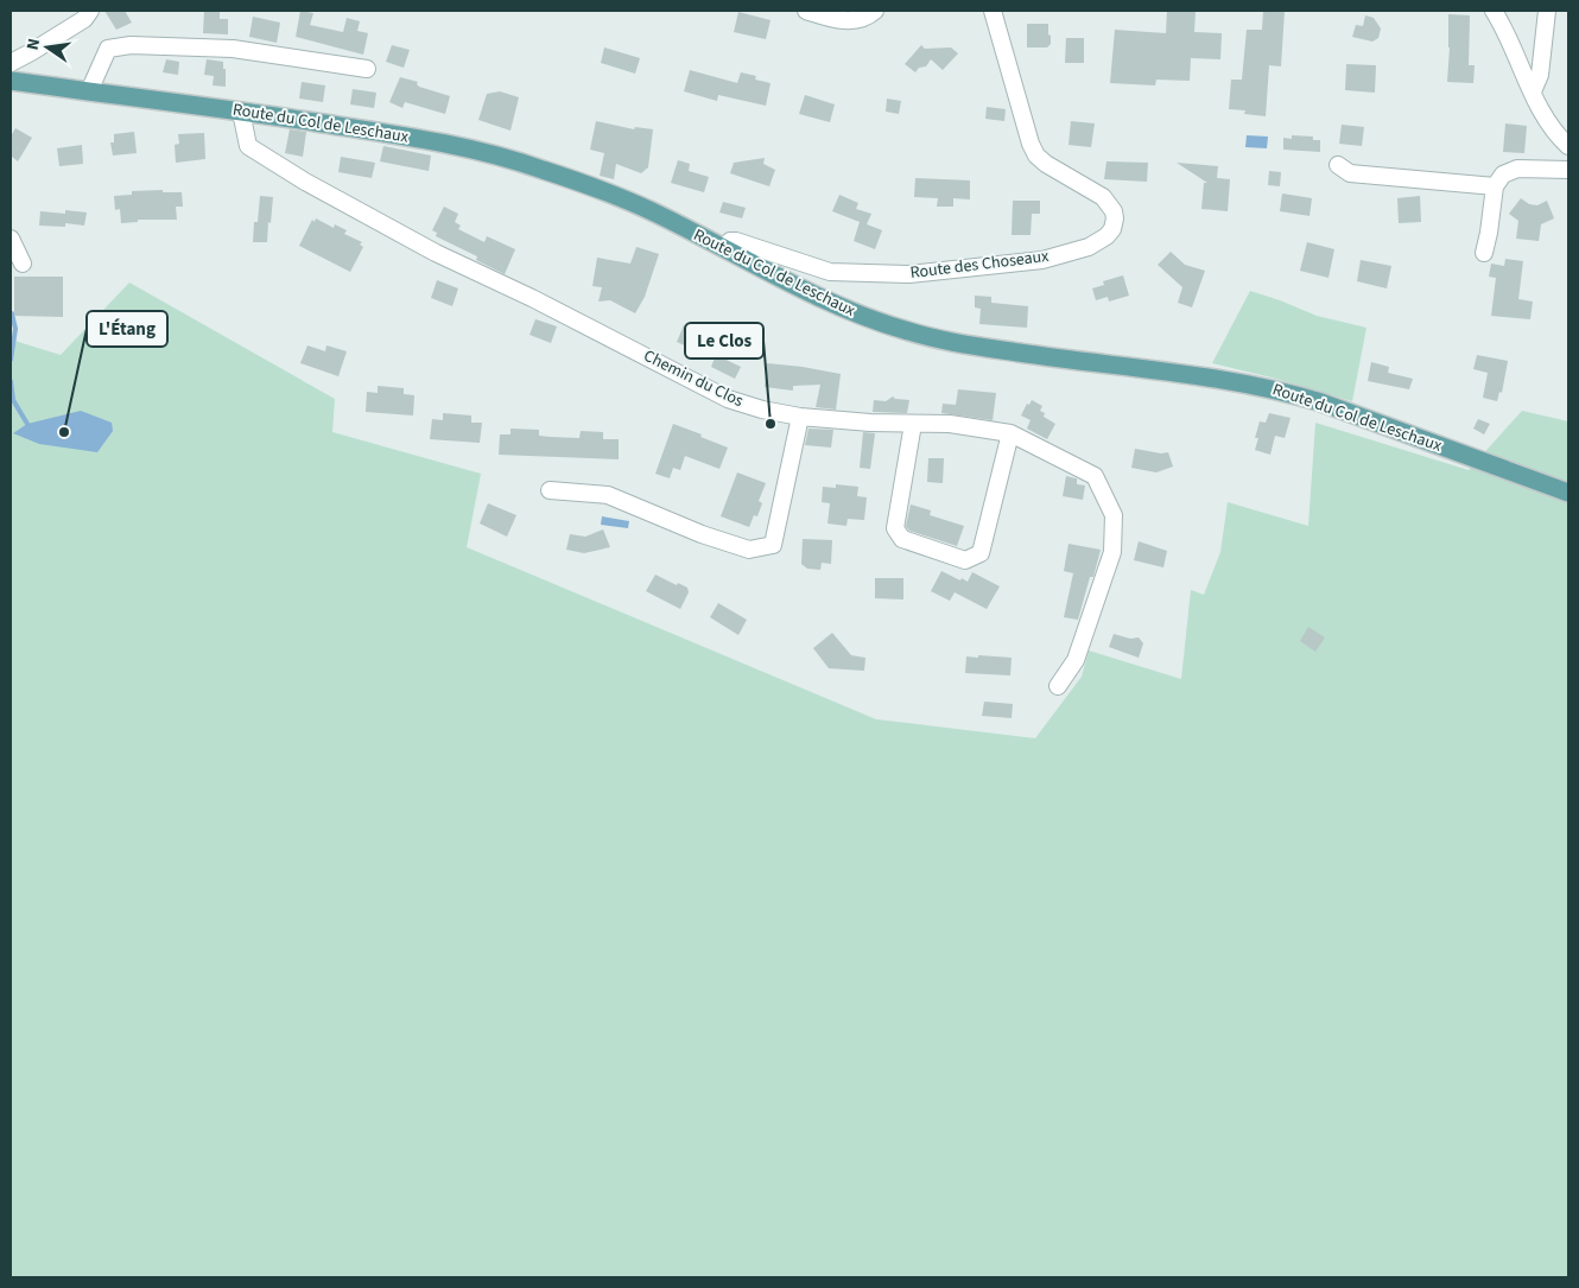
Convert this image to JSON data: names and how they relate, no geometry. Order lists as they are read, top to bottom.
{
  "streets": {
    "main road": ["Route du Col de Leschaux"],
    "street": ["Route des Choseaux", "Chemin du Clos"]
  },
  "crossings": [
    ["Route du Col de Leschaux", "Route des Choseaux"],
    ["Route du Col de Leschaux", "Chemin du Clos"]
  ],
  "places": ["Le Clos", "L'Étang"],
  "north": "left"
}
